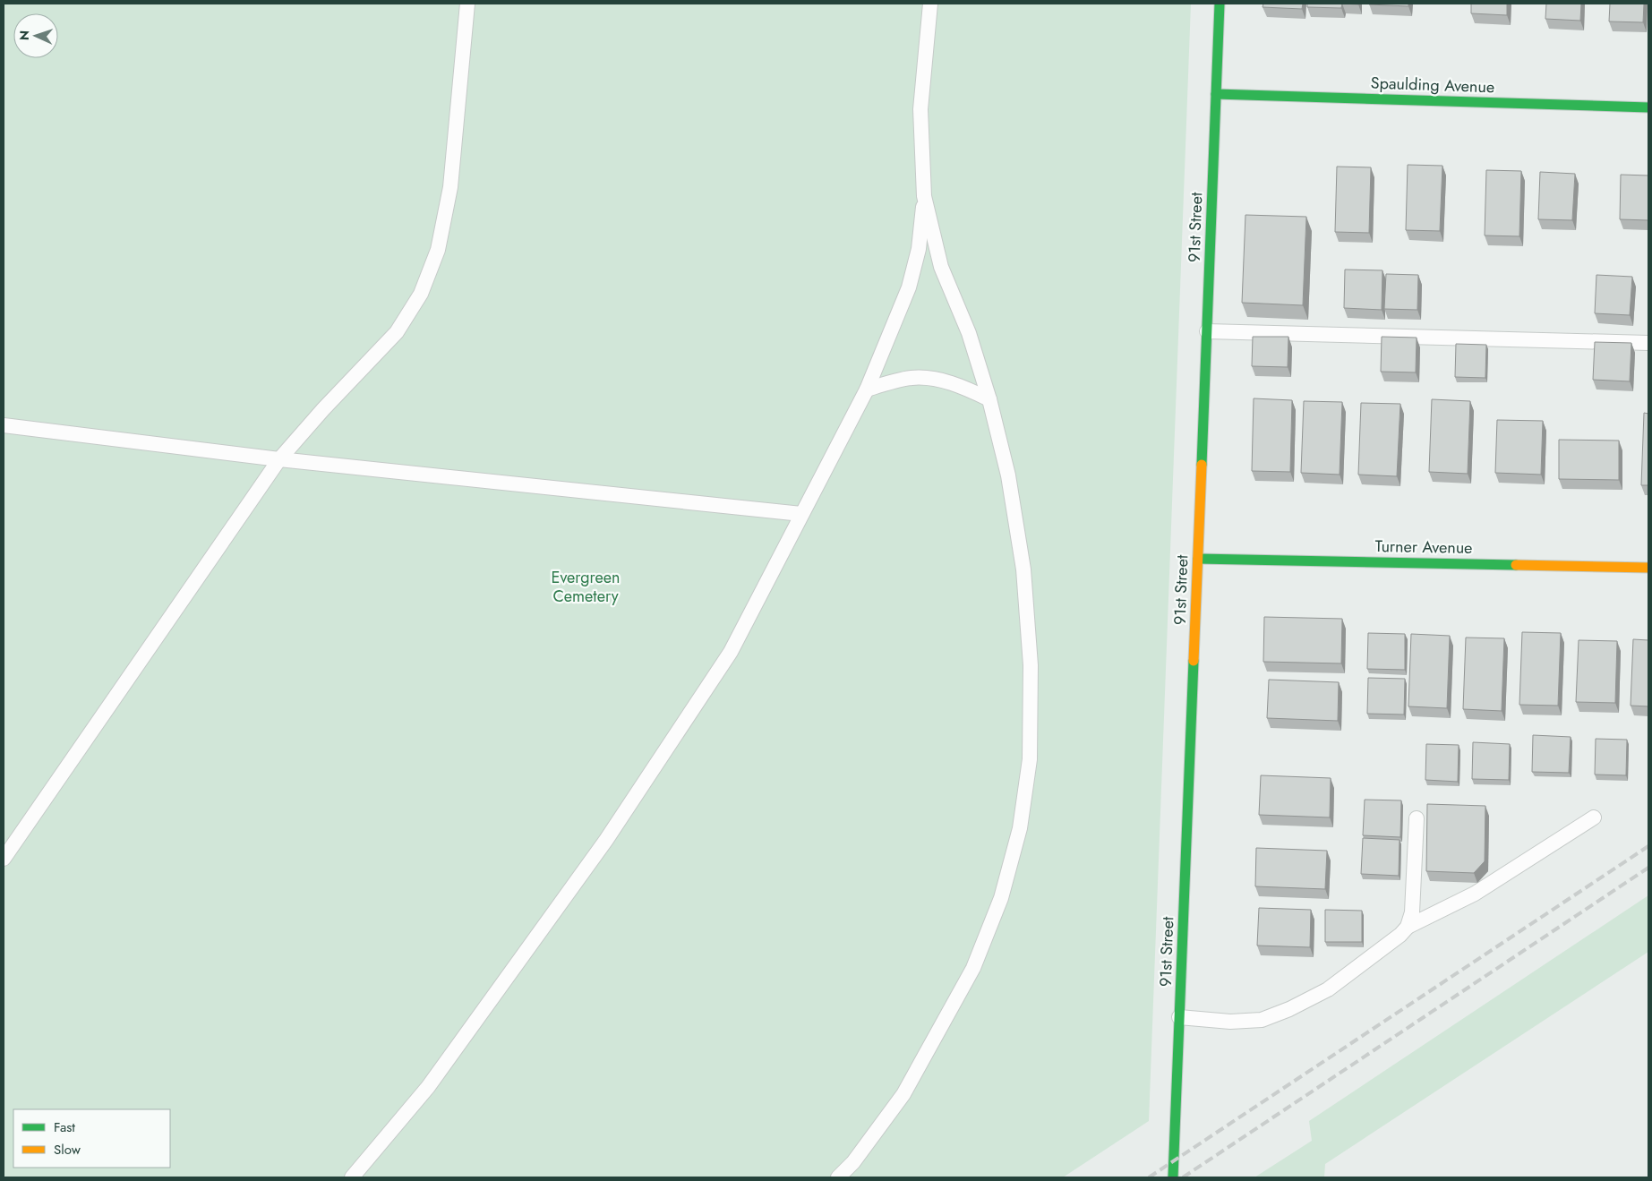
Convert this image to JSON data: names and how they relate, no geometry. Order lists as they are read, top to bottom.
{
  "streets": {
    "street": ["Spaulding Avenue", "91st Street", "Turner Avenue"]
  },
  "crossings": [
    ["Spaulding Avenue", "91st Street"],
    ["91st Street", "Turner Avenue"]
  ],
  "parks": ["Evergreen Cemetery"],
  "legend": ["Fast", "Slow"],
  "north": "left"
}
